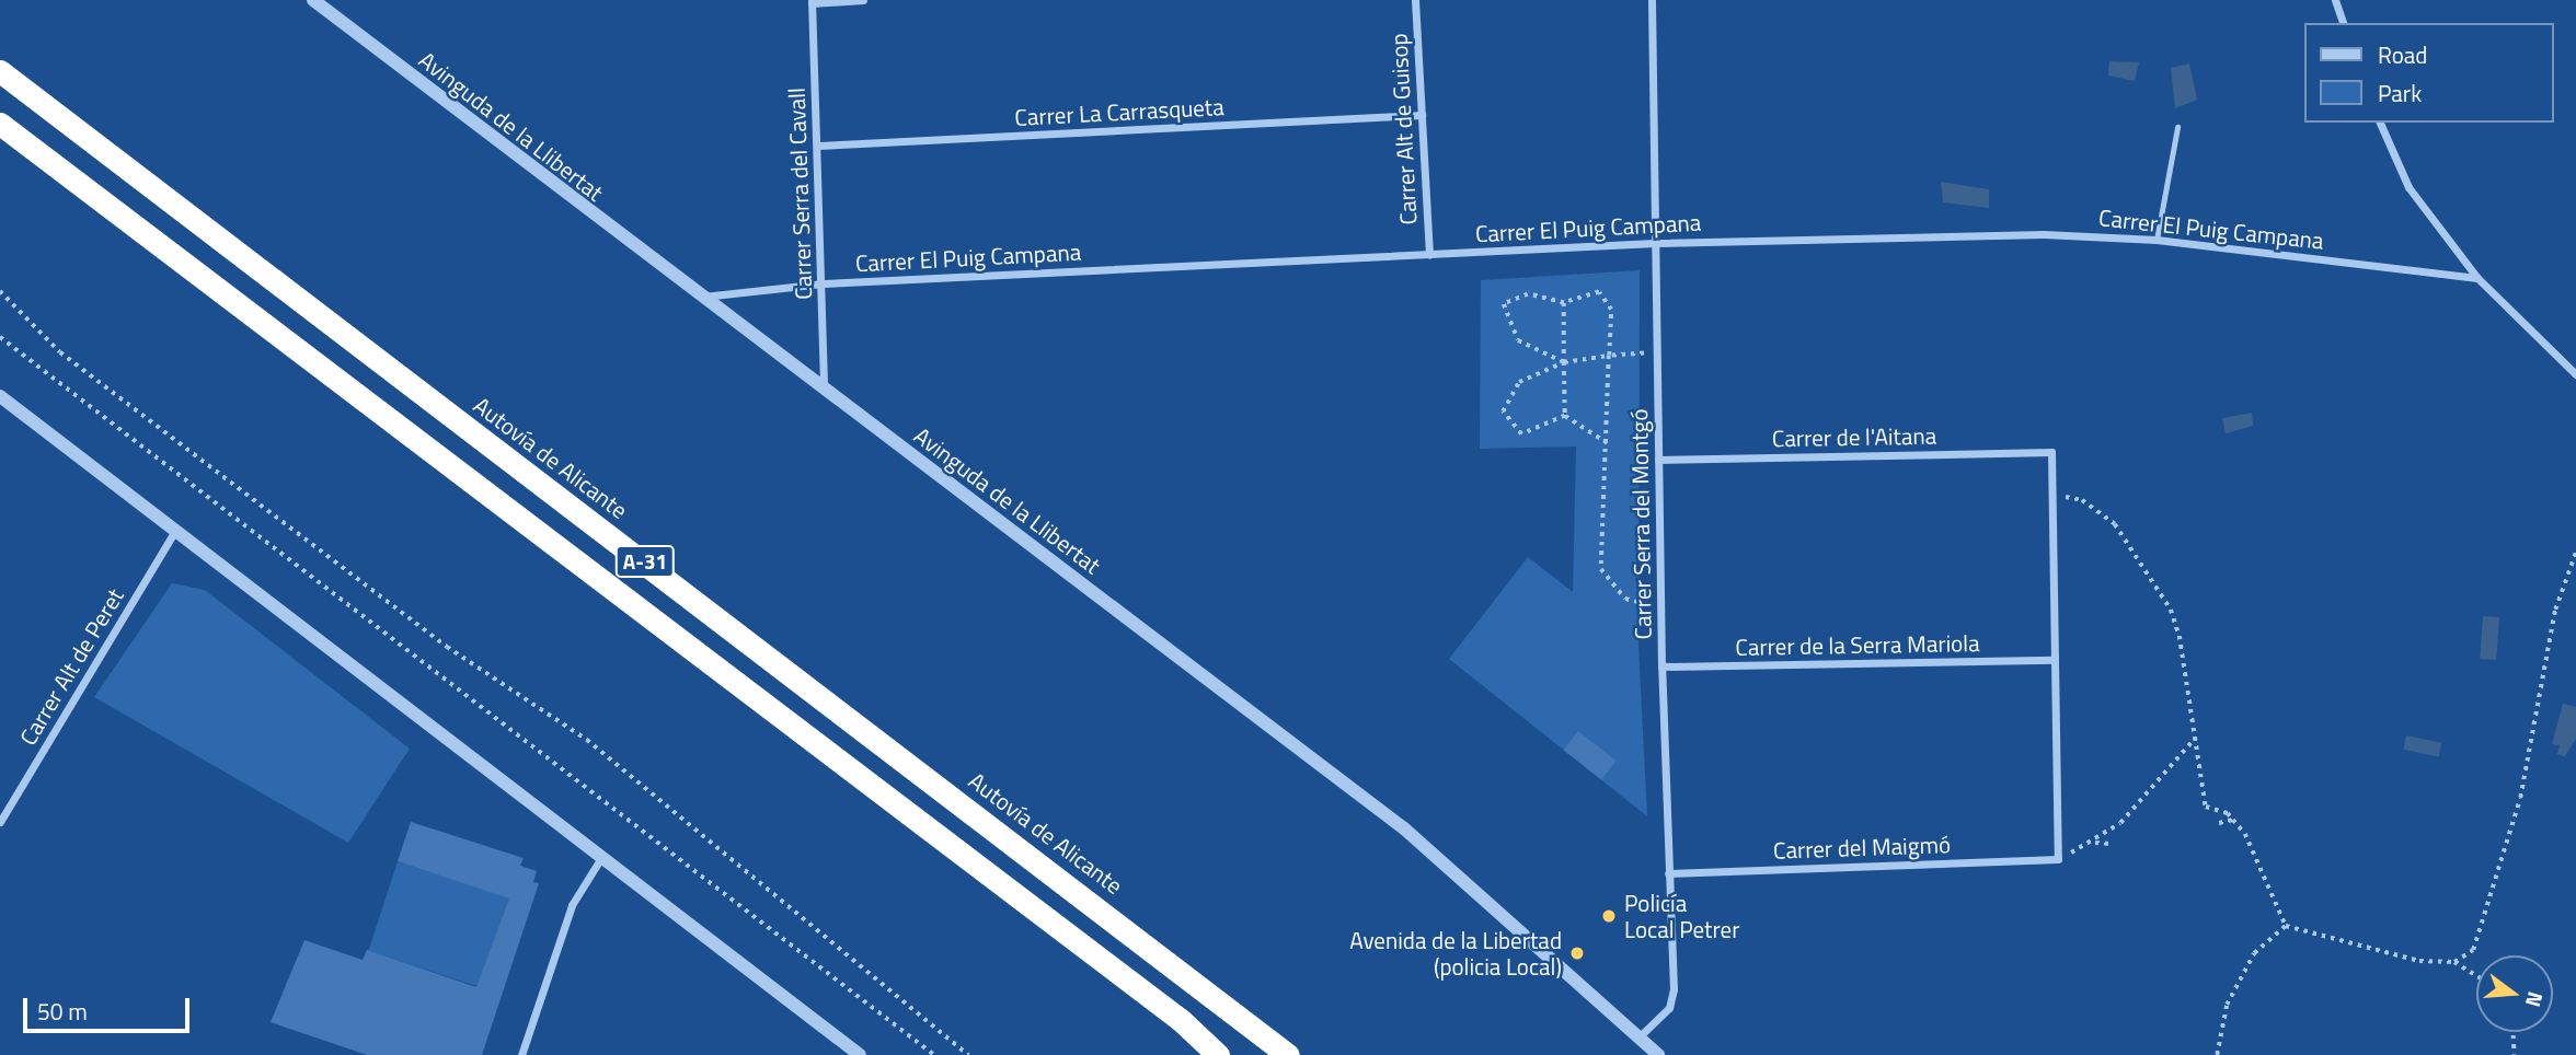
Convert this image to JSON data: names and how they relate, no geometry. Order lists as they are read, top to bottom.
{
  "streets": {
    "highway": ["Autovía de Alicante", "A-31"],
    "street": [
      "Carrer La Carrasqueta",
      "Avinguda de la Llibertat",
      "Carrer Alt de Guisop",
      "Carrer Serra del Cavall",
      "Carrer El Puig Campana",
      "Carrer de l'Aitana",
      "Carrer Serra del Montgó",
      "Carrer de la Serra Mariola",
      "Carrer Alt de Peret",
      "Carrer del Maigmó"
    ]
  },
  "crossings": [
    ["Carrer La Carrasqueta", "Carrer Alt de Guisop"],
    ["Carrer La Carrasqueta", "Carrer Serra del Cavall"],
    ["Avinguda de la Llibertat", "Carrer Serra del Cavall"],
    ["Avinguda de la Llibertat", "Carrer El Puig Campana"],
    ["Avinguda de la Llibertat", "Carrer Serra del Montgó"],
    ["Carrer Alt de Guisop", "Carrer El Puig Campana"],
    ["Carrer Serra del Cavall", "Carrer El Puig Campana"],
    ["Carrer El Puig Campana", "Carrer Serra del Montgó"],
    ["Carrer de l'Aitana", "Carrer Serra del Montgó"],
    ["Carrer Serra del Montgó", "Carrer de la Serra Mariola"],
    ["Carrer Serra del Montgó", "Carrer del Maigmó"]
  ],
  "places": ["Policía Local Petrer", "Avenida de la Libertad (policia Local)"],
  "legend": ["Road", "Park"],
  "scale_bar": "50 m",
  "north": "right"
}
